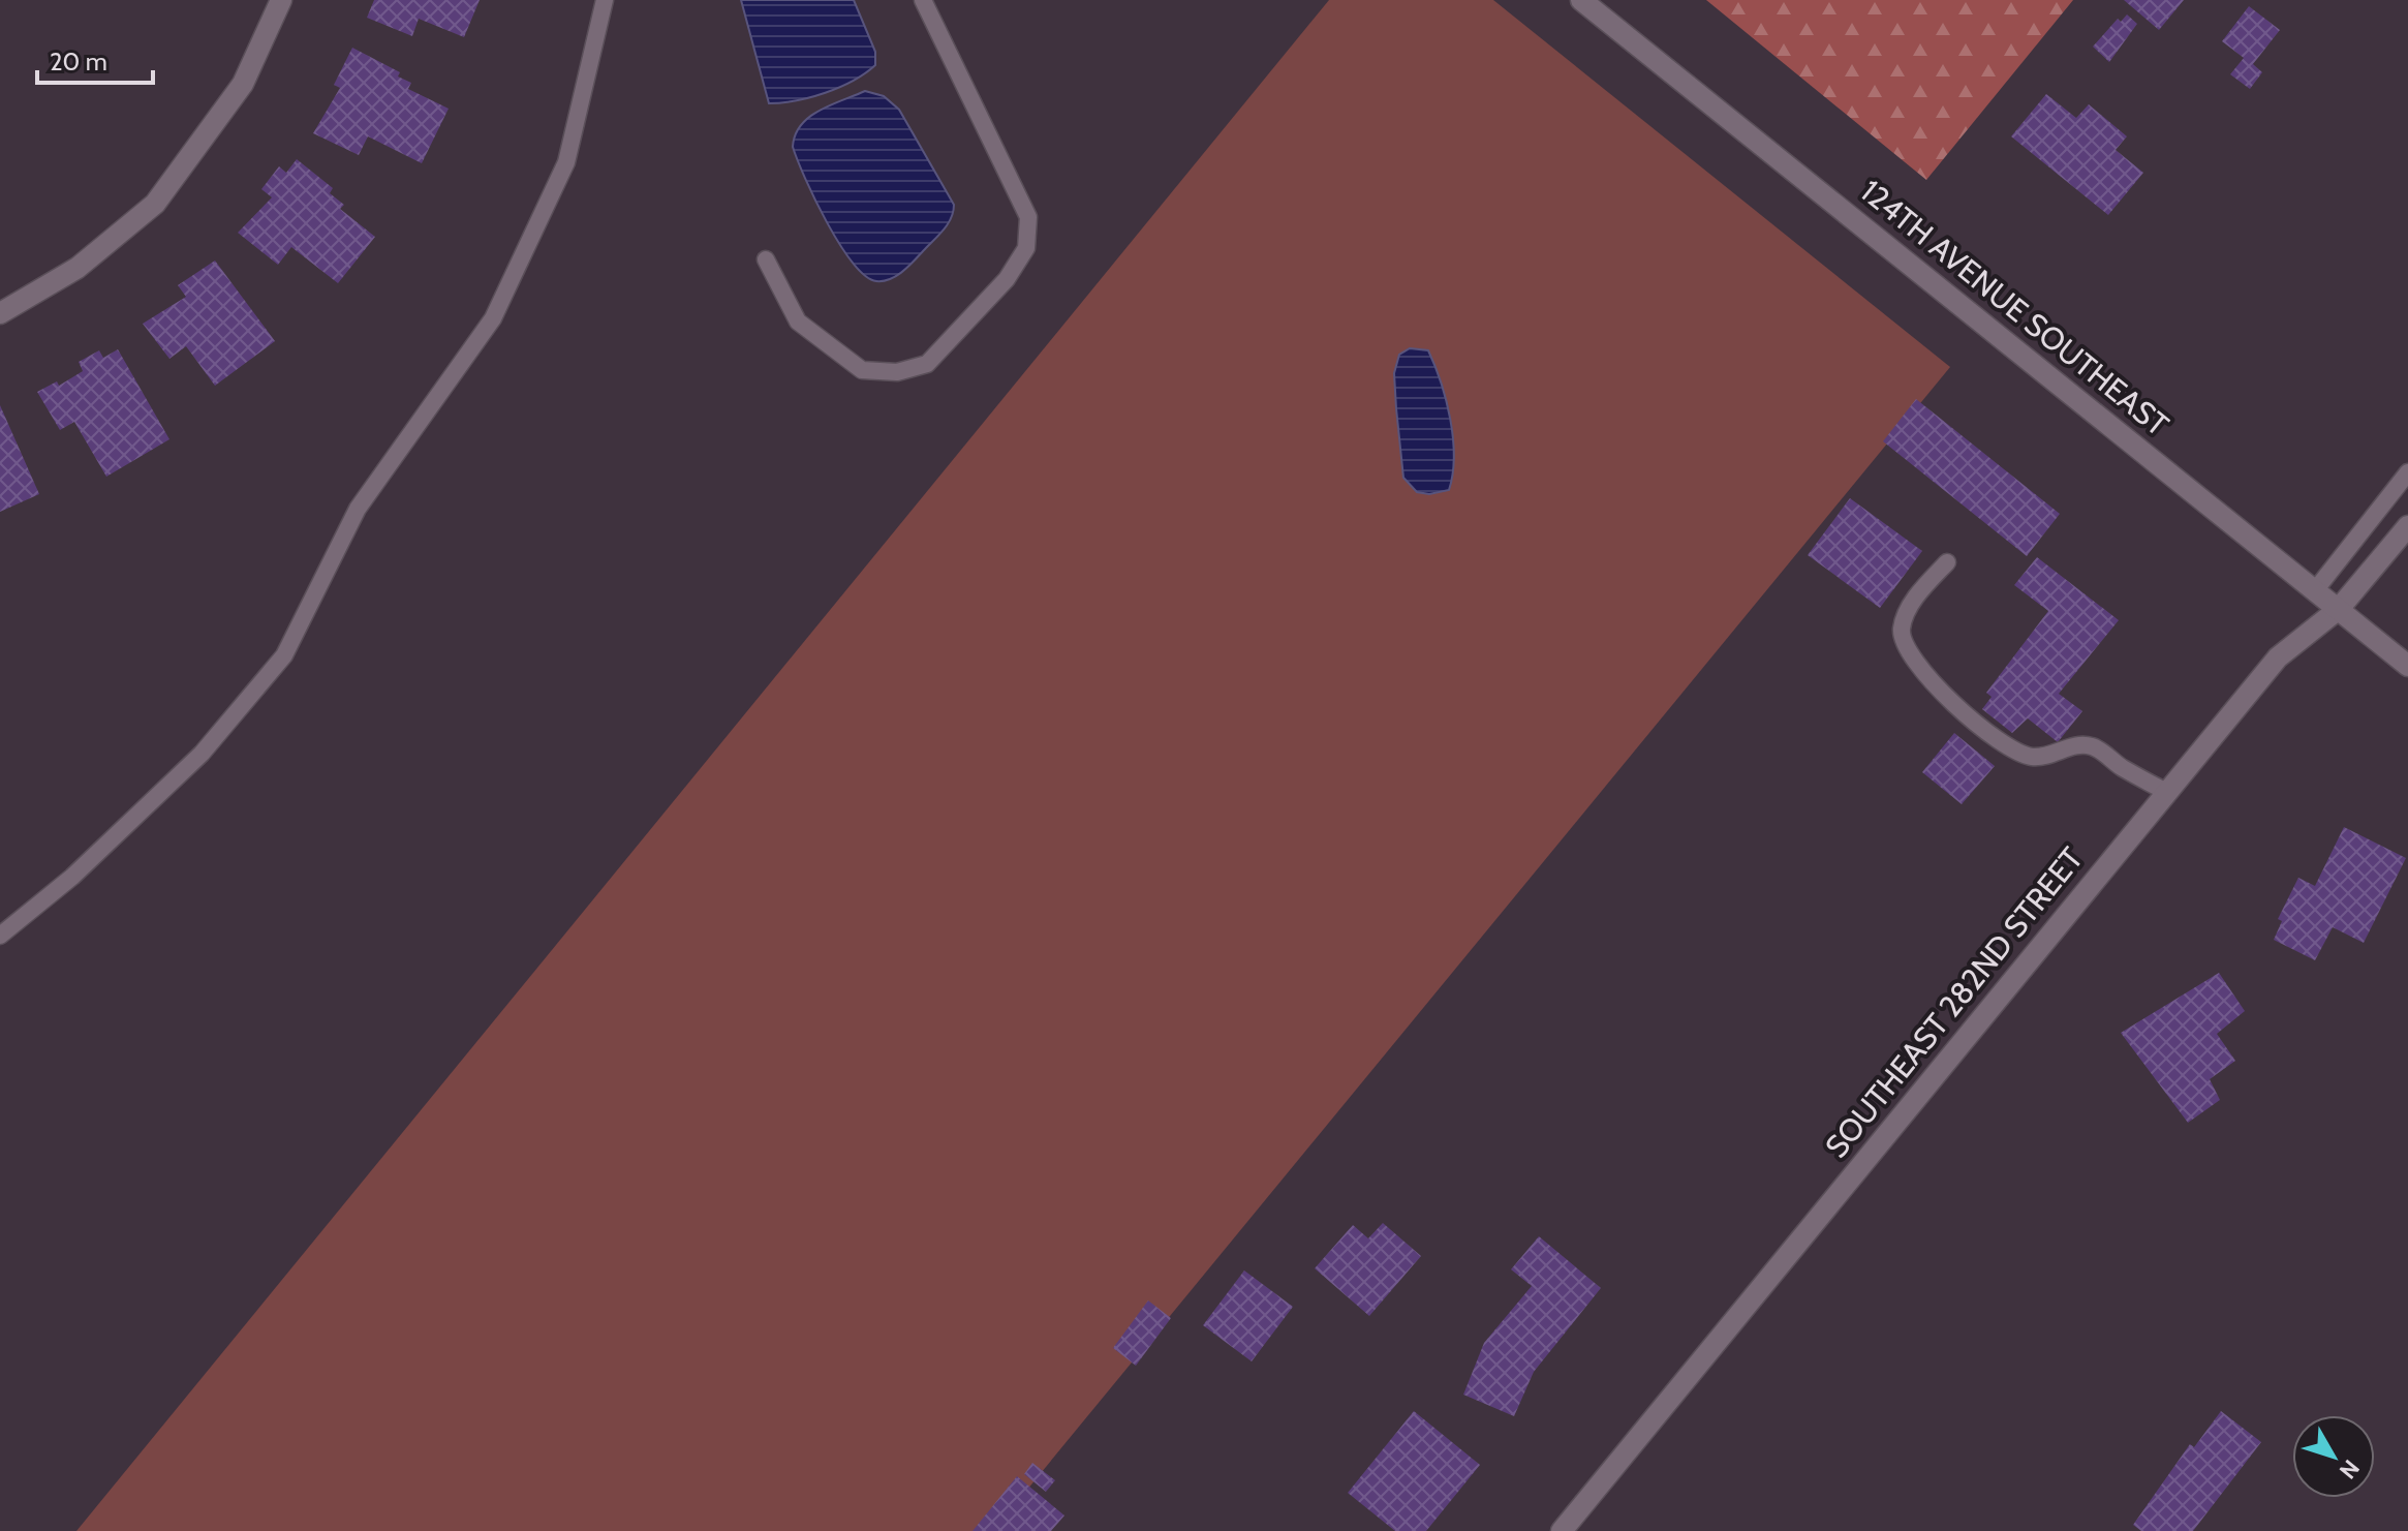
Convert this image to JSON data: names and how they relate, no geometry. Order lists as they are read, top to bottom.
{
  "streets": {
    "street": ["124TH AVENUE SOUTHEAST", "SOUTHEAST 282ND STREET"]
  },
  "crossings": [
    ["124TH AVENUE SOUTHEAST", "SOUTHEAST 282ND STREET"]
  ],
  "scale_bar": "20 m",
  "north": "bottom right"
}
